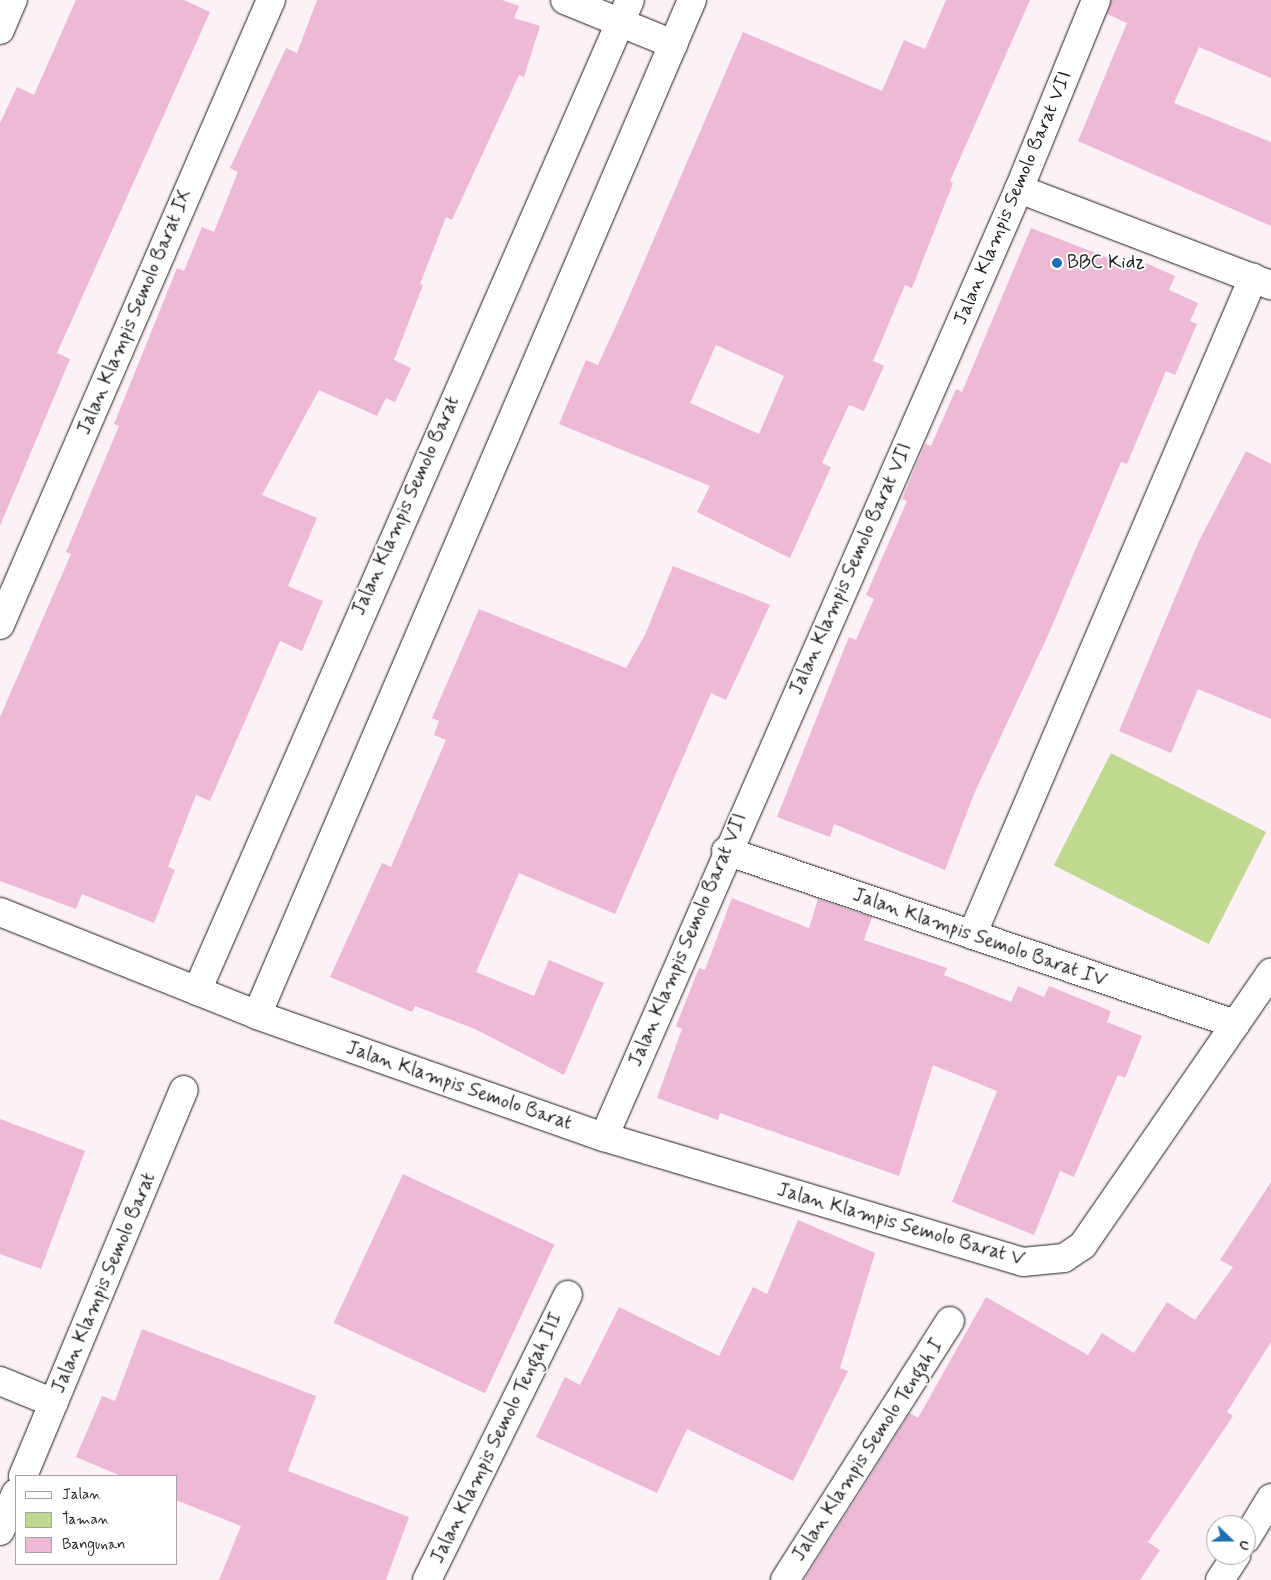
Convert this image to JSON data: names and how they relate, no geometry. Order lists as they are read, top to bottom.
{
  "streets": {
    "street": [
      "Jalan Klampis Semolo Barat VII",
      "Jalan Klampis Semolo Barat IX",
      "Jalan Klampis Semolo Barat",
      "Jalan Klampis Semolo Barat IV",
      "Jalan Klampis Semolo Barat V",
      "Jalan Klampis Semolo Tengah III",
      "Jalan Klampis Semolo Tengah I"
    ]
  },
  "crossings": [
    ["Jalan Klampis Semolo Barat VII", "Jalan Klampis Semolo Barat"],
    ["Jalan Klampis Semolo Barat VII", "Jalan Klampis Semolo Barat IV"],
    ["Jalan Klampis Semolo Barat VII", "Jalan Klampis Semolo Barat V"],
    ["Jalan Klampis Semolo Barat", "Jalan Klampis Semolo Barat V"],
    ["Jalan Klampis Semolo Barat IV", "Jalan Klampis Semolo Barat V"]
  ],
  "places": ["BBC Kidz"],
  "legend": ["Jalan", "Taman", "Bangunan"],
  "north": "right"
}
